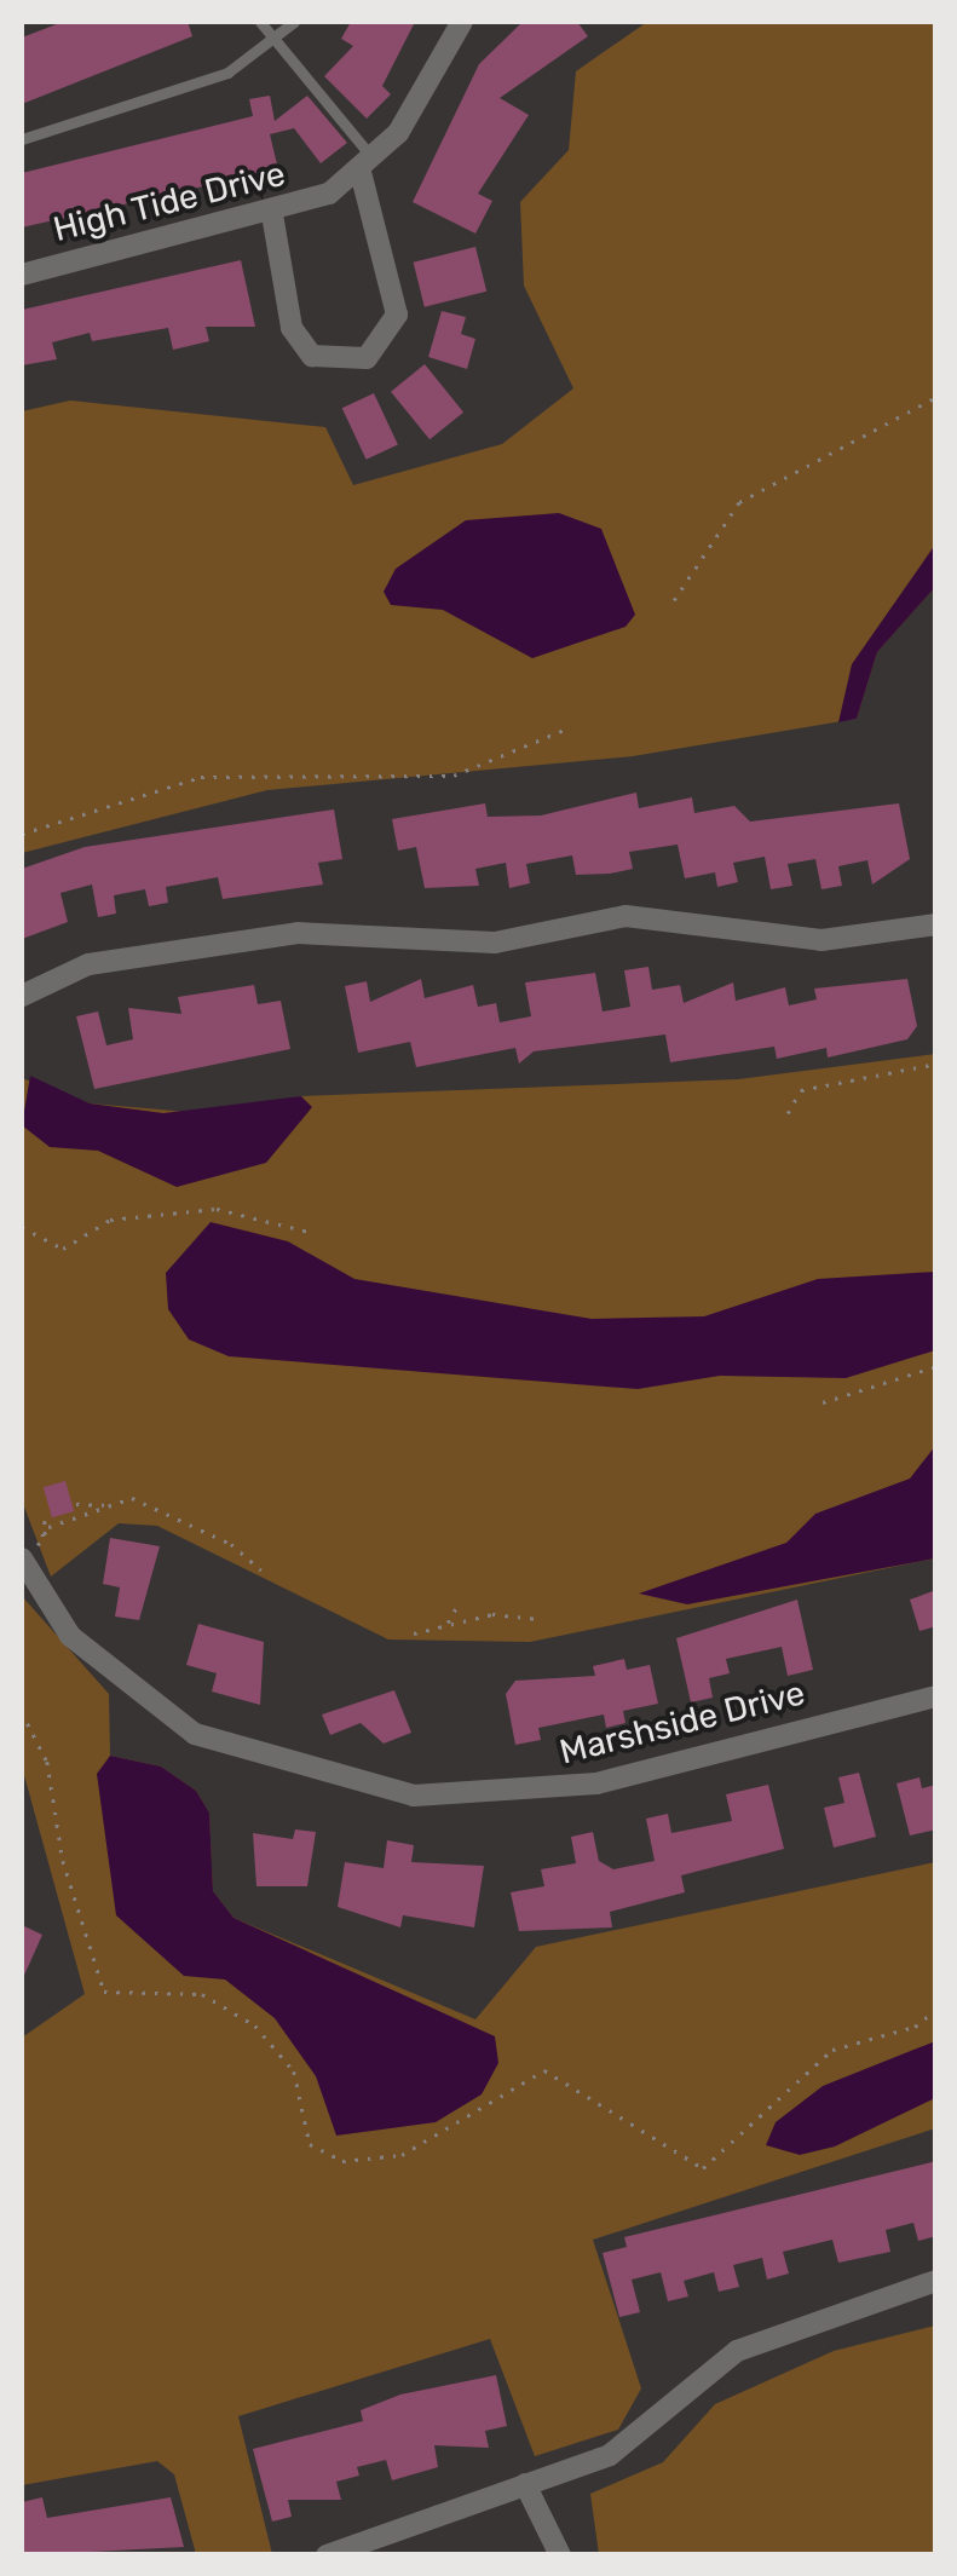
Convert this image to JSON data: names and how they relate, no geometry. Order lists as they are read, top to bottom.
{
  "streets": {
    "street": ["High Tide Drive", "Marshside Drive"]
  }
}
